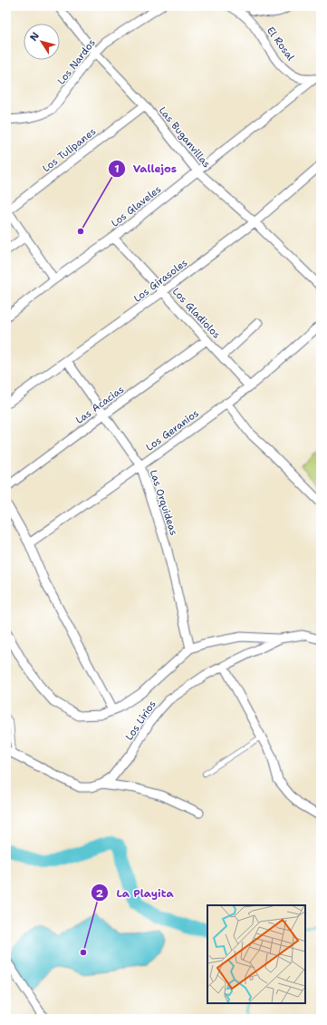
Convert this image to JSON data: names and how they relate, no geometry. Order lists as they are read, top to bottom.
{
  "streets": {
    "street": [
      "El Rosal",
      "Los Nardos",
      "Las Buganvillas",
      "Los Tulipanes",
      "Los Glaveles",
      "Los Girasoles",
      "Los Gladiolos",
      "Las Acacias",
      "Los Geranios",
      "Las Orquideas",
      "Los Lirios"
    ]
  },
  "crossings": [
    ["El Rosal", "Los Glaveles"],
    ["Los Nardos", "Las Buganvillas"],
    ["Las Buganvillas", "Los Tulipanes"],
    ["Las Buganvillas", "Los Glaveles"],
    ["Las Buganvillas", "Los Girasoles"],
    ["Los Glaveles", "Los Gladiolos"],
    ["Los Girasoles", "Los Gladiolos"],
    ["Los Girasoles", "Las Orquideas"],
    ["Los Gladiolos", "Las Acacias"],
    ["Los Gladiolos", "Los Geranios"],
    ["Las Acacias", "Las Orquideas"],
    ["Los Geranios", "Las Orquideas"]
  ],
  "places": ["Vallejos", "La Playita"],
  "north": "top left"
}
